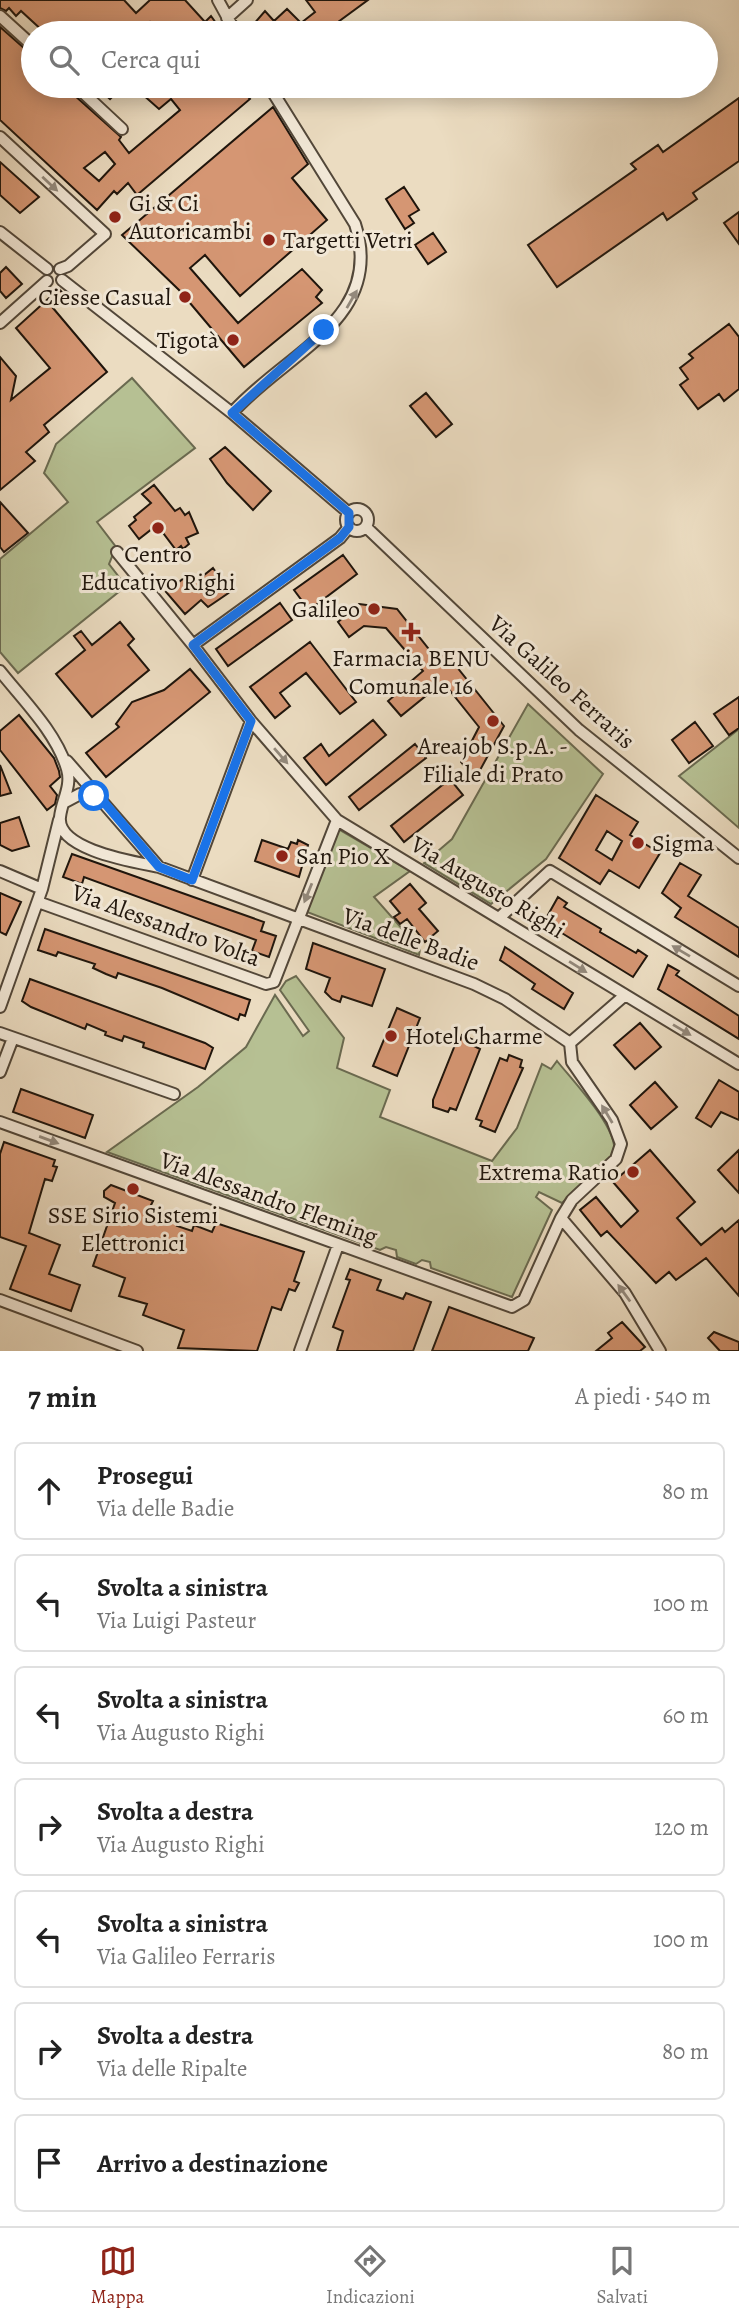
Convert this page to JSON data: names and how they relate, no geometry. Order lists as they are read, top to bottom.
{
  "streets": {
    "street": [
      "Via Galileo Ferraris",
      "Via Augusto Righi",
      "Via Alessandro Volta",
      "Via delle Badie",
      "Via Alessandro Fleming"
    ]
  },
  "crossings": [
    ["Via Augusto Righi", "Via Alessandro Volta"],
    ["Via Alessandro Volta", "Via delle Badie"]
  ],
  "one_way": ["Via Augusto Righi"],
  "places": {
    "other": [
      "Gi & Ci Autoricambi",
      "Targetti Vetri",
      "Ciesse Casual",
      "Tigotà",
      "Centro Educativo Righi",
      "Galileo",
      "Areajob S.p.A. - Filiale di Prato",
      "Sigma",
      "San Pio X",
      "Hotel Charme",
      "Extrema Ratio",
      "SSE Sirio Sistemi Elettronici"
    ],
    "health": ["Farmacia BENU Comunale 16"]
  },
  "page": {
    "search": "Cerca qui",
    "heading": ["7 min", "A piedi · 540 m"],
    "list": [
      ["Prosegui", "Via delle Badie", "80 m"],
      ["Svolta a sinistra", "Via Luigi Pasteur", "100 m"],
      ["Svolta a sinistra", "Via Augusto Righi", "60 m"],
      ["Svolta a destra", "Via Augusto Righi", "120 m"],
      ["Svolta a sinistra", "Via Galileo Ferraris", "100 m"],
      ["Svolta a destra", "Via delle Ripalte", "80 m"],
      "Arrivo a destinazione"
    ],
    "nav": ["Mappa", "Indicazioni", "Salvati"]
  }
}
